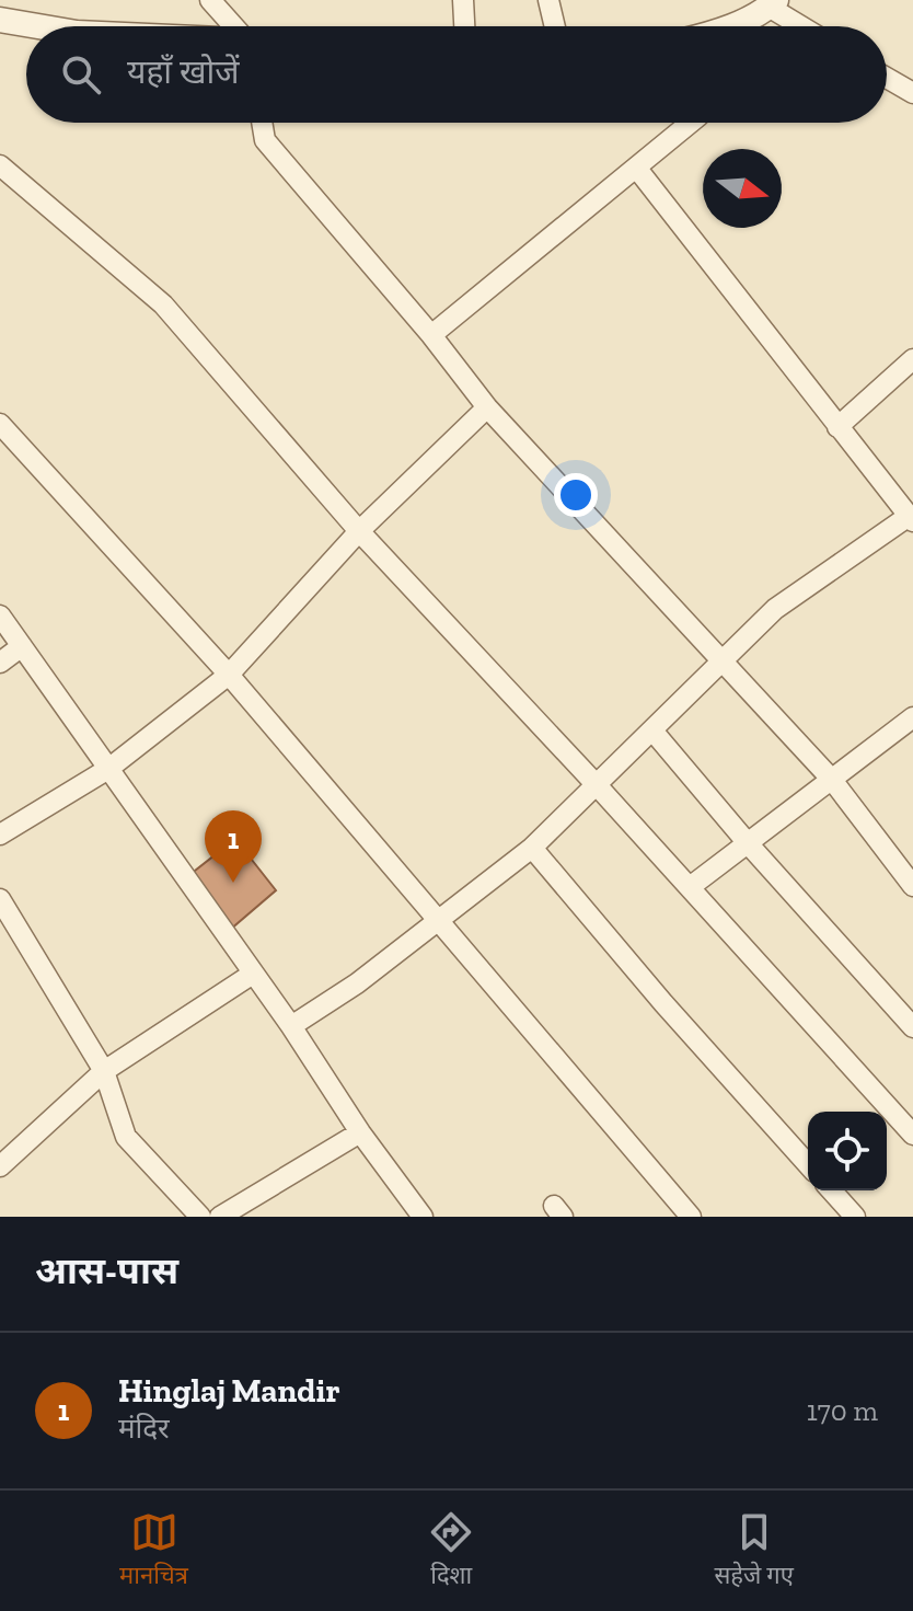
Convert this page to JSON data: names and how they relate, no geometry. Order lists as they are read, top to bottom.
{
  "north": "right",
  "page": {
    "search": "यहाँ खोजें",
    "pins": "1",
    "heading": "आस-पास",
    "list": [
      {
        "mark": "1",
        "name": "Hinglaj Mandir",
        "note": "मंदिर",
        "value": "170 m"
      }
    ],
    "nav": ["मानचित्र", "दिशा", "सहेजे गए"]
  }
}
